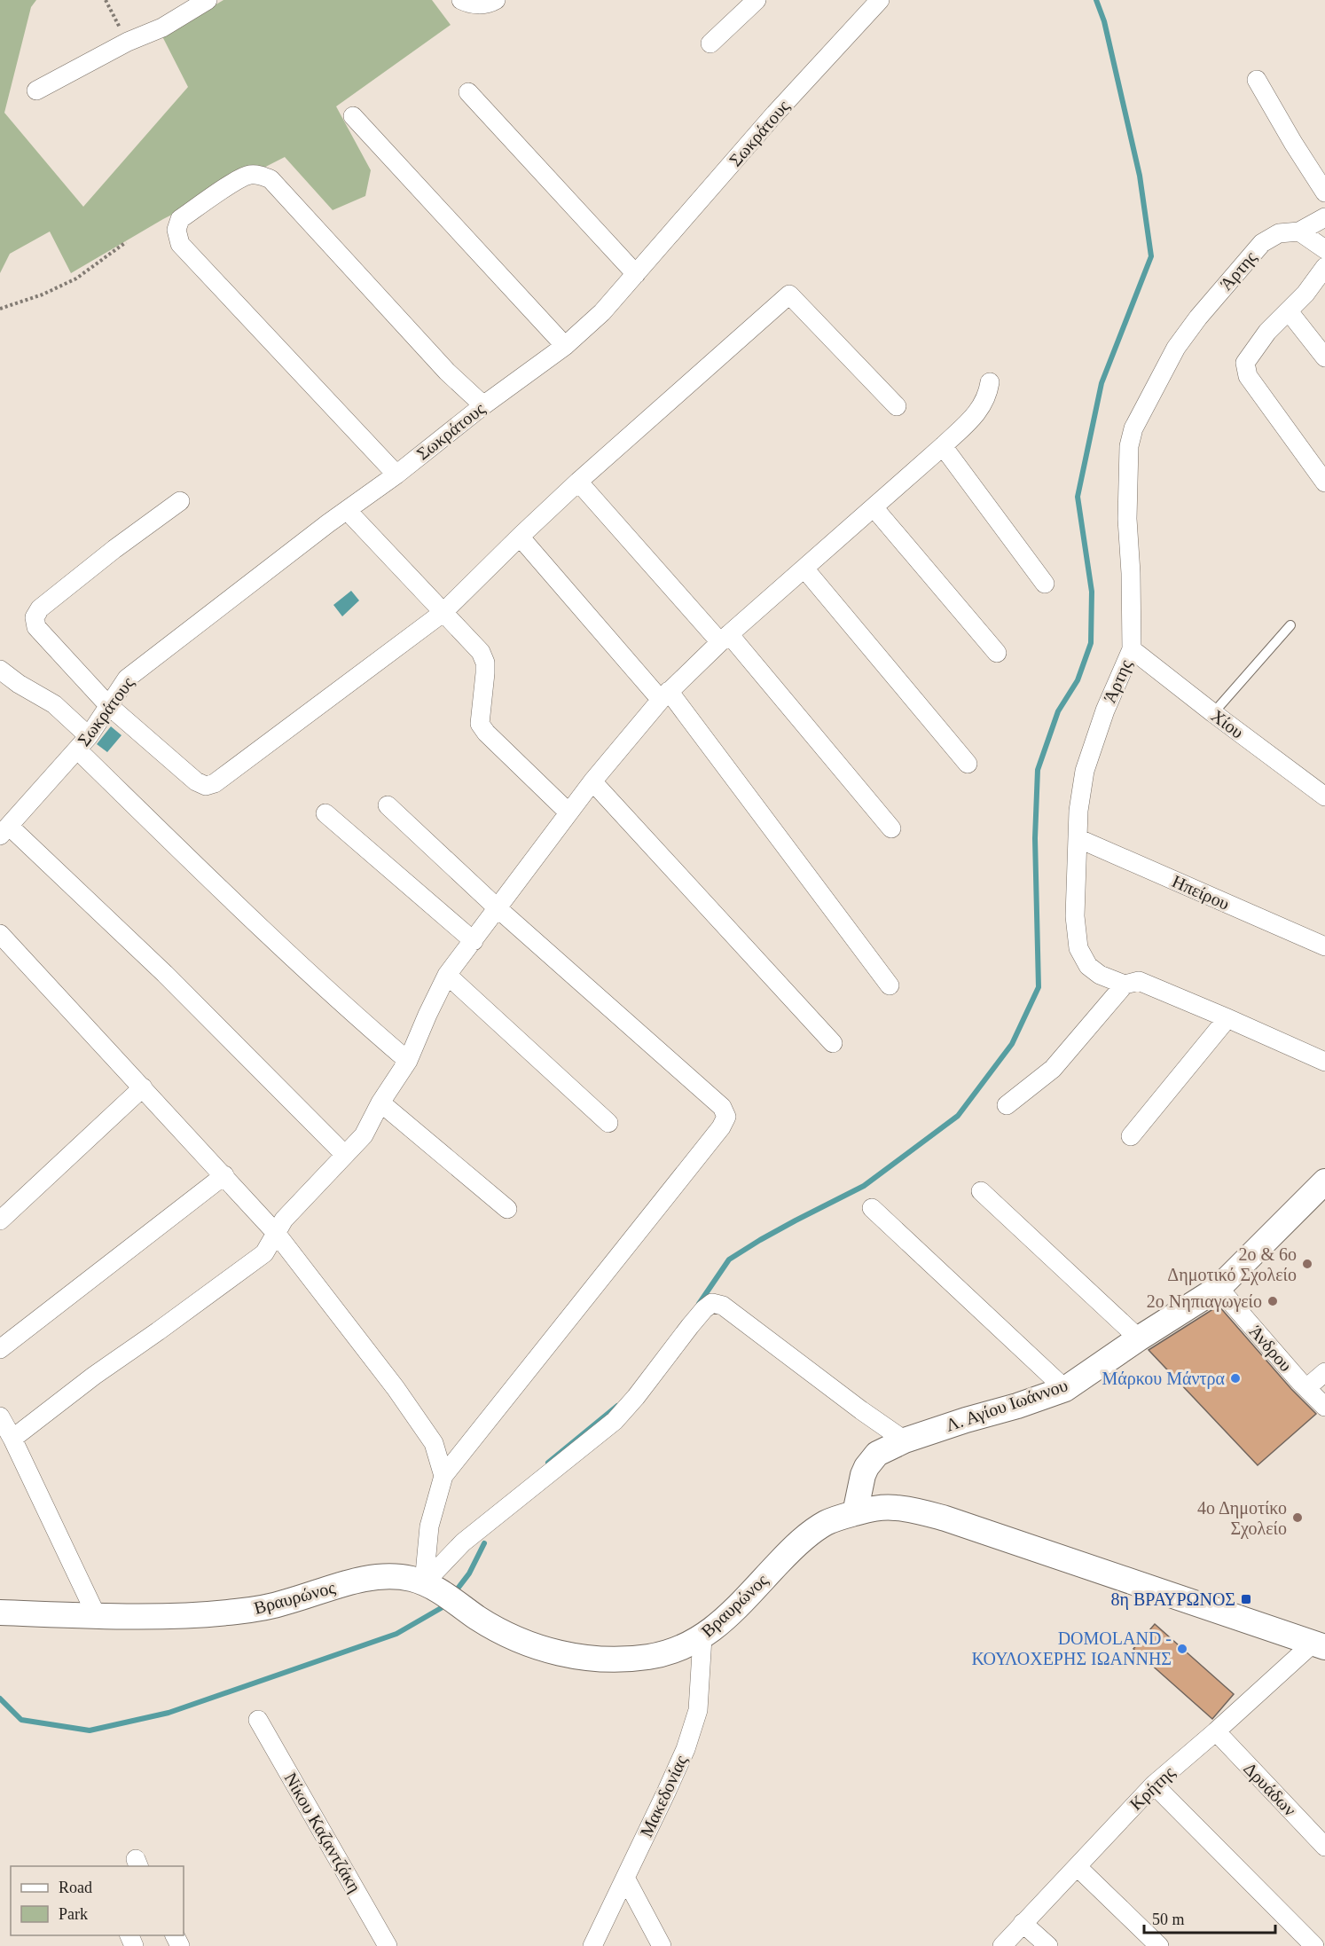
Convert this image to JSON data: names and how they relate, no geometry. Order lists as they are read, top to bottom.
{
  "streets": {
    "main road": ["Λ. Αγίου Ιωάννου", "Βραυρώνος"],
    "street": [
      "Σωκράτους",
      "Άρτης",
      "Χίου",
      "Ηπείρου",
      "Άνδρου",
      "Κρήτης",
      "Δρυάδων",
      "Μακεδονίας",
      "Νίκου Καζαντζάκη"
    ]
  },
  "crossings": [
    ["Άρτης", "Χίου"],
    ["Άρτης", "Ηπείρου"],
    ["Άνδρου", "Λ. Αγίου Ιωάννου"],
    ["Λ. Αγίου Ιωάννου", "Βραυρώνος"],
    ["Βραυρώνος", "Κρήτης"],
    ["Βραυρώνος", "Μακεδονίας"],
    ["Κρήτης", "Δρυάδων"]
  ],
  "places": {
    "other": [
      "2ο & 6ο Δημοτικό Σχολείο",
      "2ο Νηπιαγωγείο",
      "Μάρκου Μάντρα",
      "4ο Δημοτίκο Σχολείο",
      "DOMOLAND - ΚΟΥΛΟΧΕΡΗΣ ΙΩΑΝΝΗΣ"
    ],
    "transit": ["8η ΒΡΑΥΡΩΝΟΣ"]
  },
  "legend": ["Road", "Park"],
  "scale_bar": "50 m"
}
